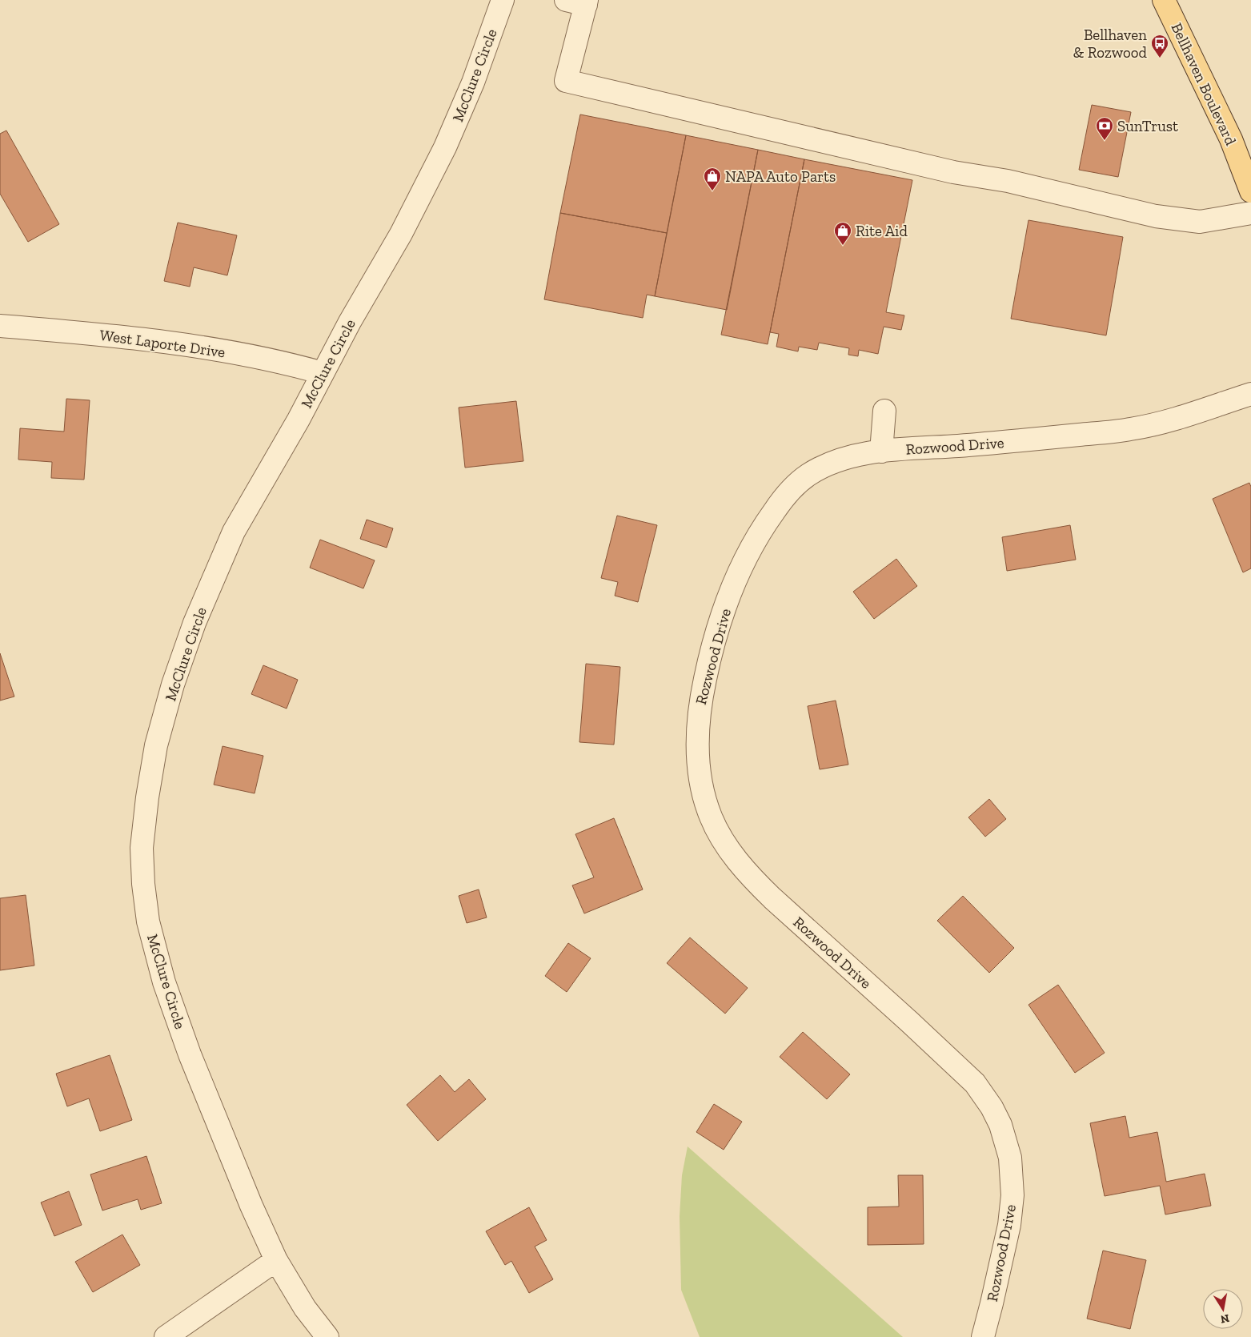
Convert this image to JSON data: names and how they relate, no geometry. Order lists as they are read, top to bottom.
{
  "streets": {
    "main road": ["Bellhaven Boulevard"],
    "street": ["McClure Circle", "West Laporte Drive", "Rozwood Drive"]
  },
  "crossings": [
    ["McClure Circle", "West Laporte Drive"]
  ],
  "places": {
    "bus stop": ["Bellhaven & Rozwood"],
    "bank": ["SunTrust"],
    "shop": ["NAPA Auto Parts", "Rite Aid"]
  },
  "north": "bottom"
}
